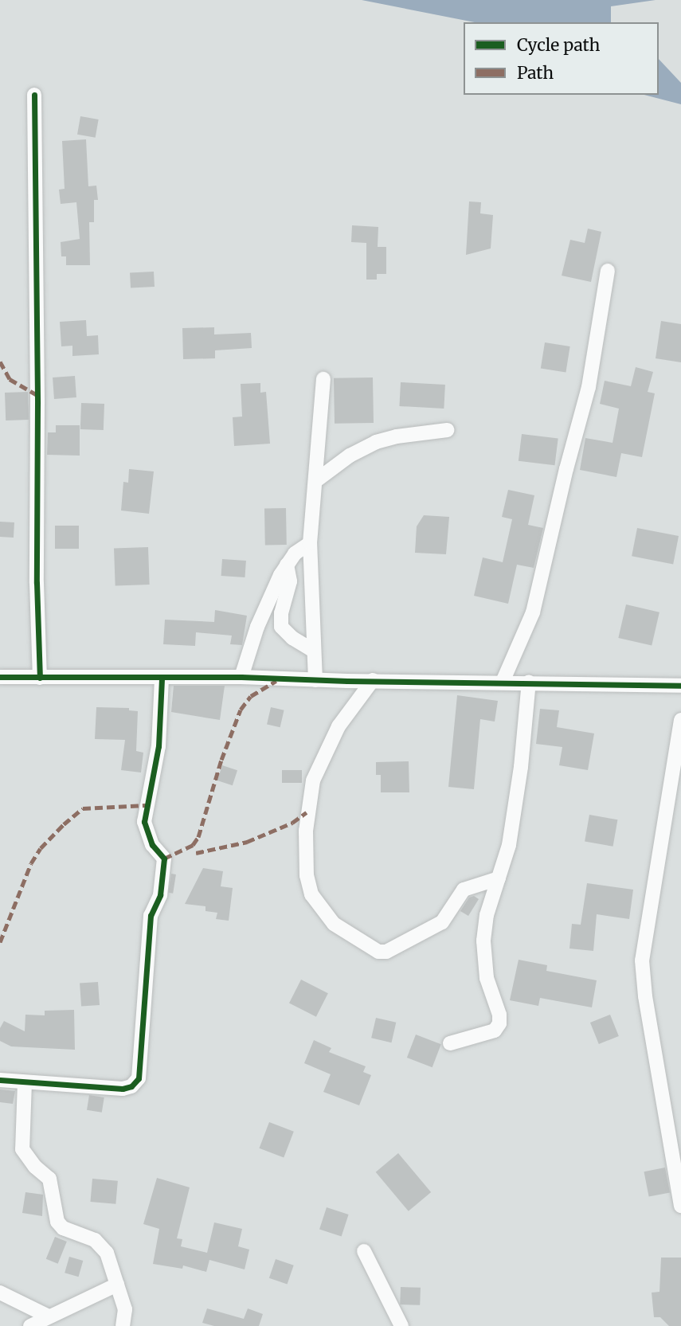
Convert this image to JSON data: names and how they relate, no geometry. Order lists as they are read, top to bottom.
{
  "legend": ["Cycle path", "Path"]
}
